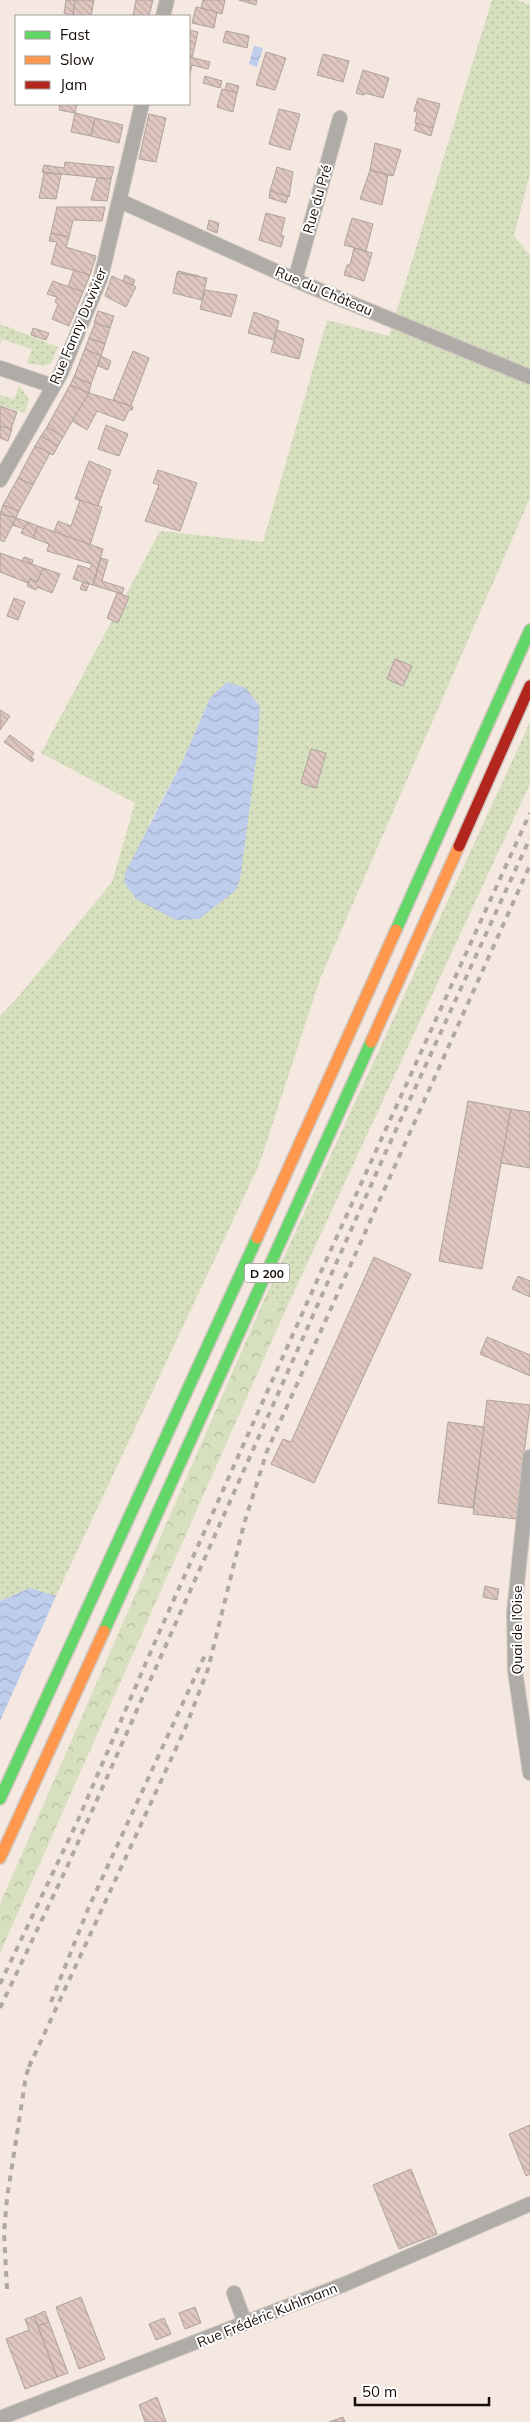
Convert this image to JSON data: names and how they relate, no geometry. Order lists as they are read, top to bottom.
{
  "streets": {
    "highway": ["D 200"],
    "street": [
      "Rue du Pré",
      "Rue du Château",
      "Rue Fanny Duvivier",
      "Quai de l'Oise",
      "Rue Frédéric Kuhlmann"
    ]
  },
  "crossings": [
    ["Rue du Pré", "Rue du Château"],
    ["Rue du Château", "Rue Fanny Duvivier"]
  ],
  "legend": ["Fast", "Slow", "Jam"],
  "scale_bar": "50 m"
}
